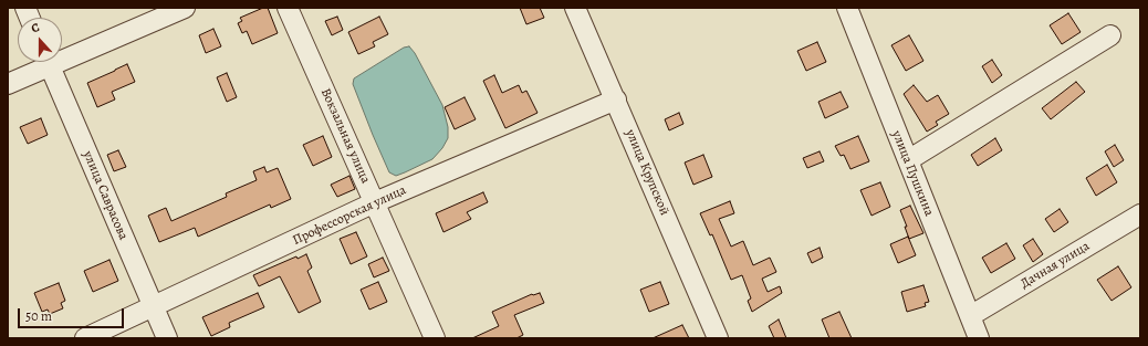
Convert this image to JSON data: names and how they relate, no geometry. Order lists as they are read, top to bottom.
{
  "streets": {
    "street": [
      "Вокзальная улица",
      "улица Крупской",
      "улица Пушкина",
      "улица Саврасова",
      "Профессорская улица",
      "Дачная улица"
    ]
  },
  "crossings": [
    ["Вокзальная улица", "Профессорская улица"],
    ["улица Крупской", "Профессорская улица"],
    ["улица Пушкина", "Дачная улица"],
    ["улица Саврасова", "Профессорская улица"]
  ],
  "scale_bar": "50 m",
  "north": "top"
}
